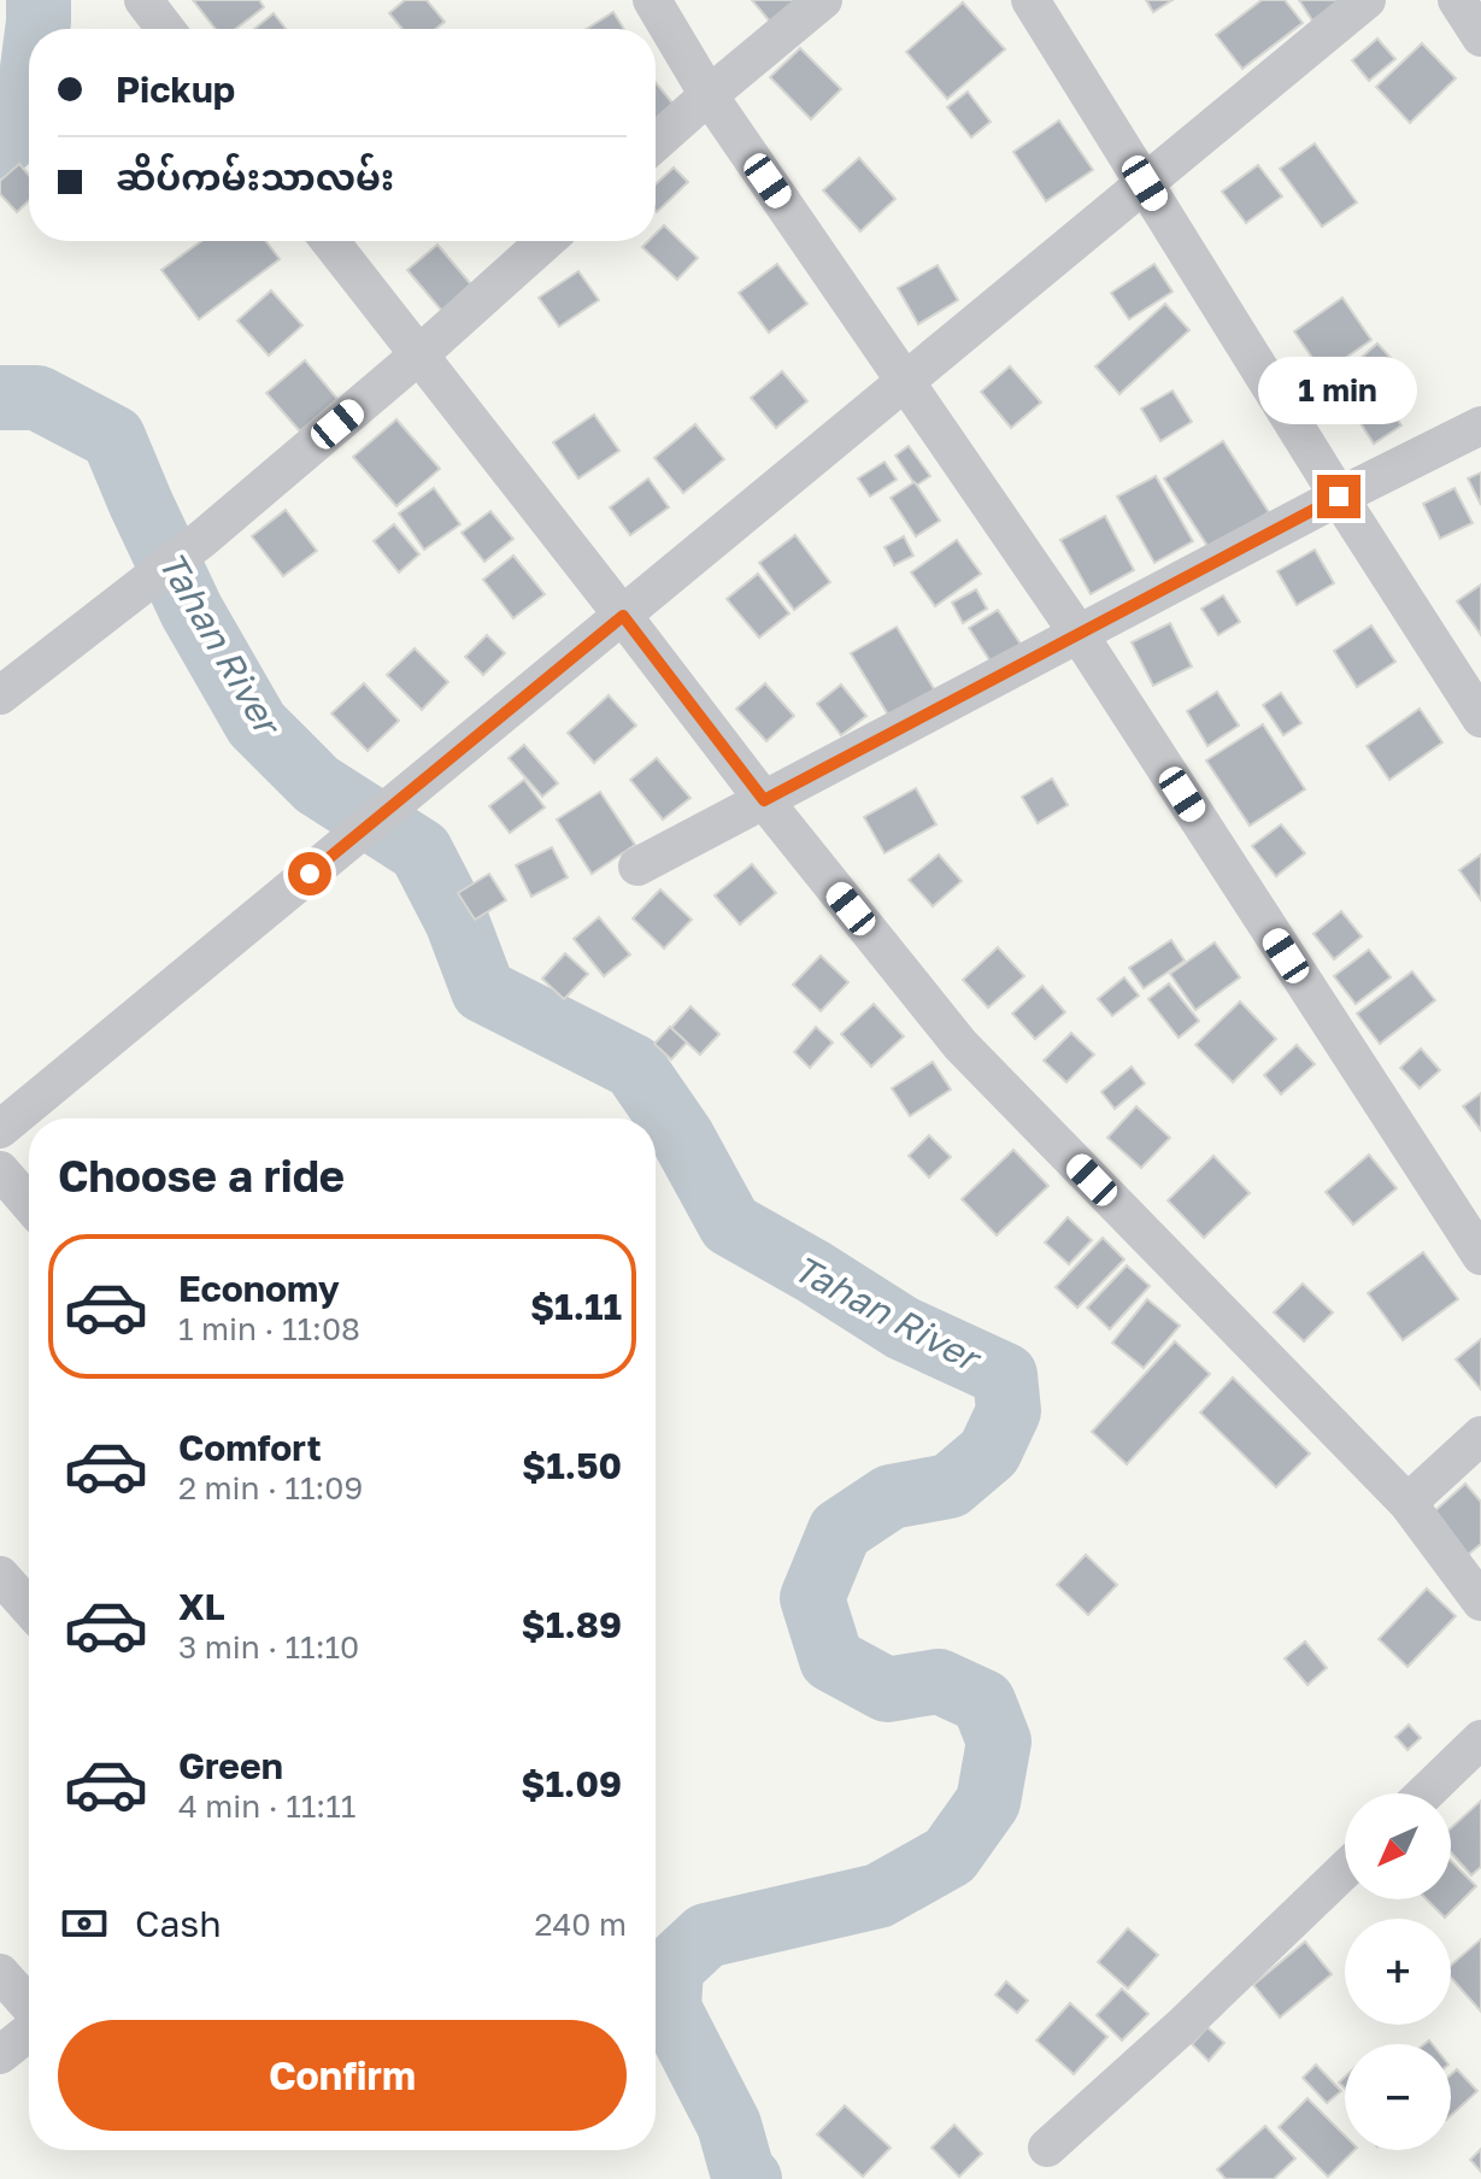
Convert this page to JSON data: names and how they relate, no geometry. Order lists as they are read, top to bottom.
{
  "water": ["Tahan River"],
  "north": "bottom left",
  "page": {
    "banner": ["Pickup", "ဆိပ်ကမ်းသာလမ်း"],
    "bubble": "1 min",
    "heading": "Choose a ride",
    "list": [
      {
        "name": "Economy",
        "note": "1 min · 11:08",
        "value": "$1.11"
      },
      {
        "name": "Comfort",
        "note": "2 min · 11:09",
        "value": "$1.50"
      },
      {
        "name": "XL",
        "note": "3 min · 11:10",
        "value": "$1.89"
      },
      {
        "name": "Green",
        "note": "4 min · 11:11",
        "value": "$1.09"
      }
    ],
    "map_buttons": ["+", "−"],
    "pay": ["Cash", "240 m"],
    "buttons": "Confirm"
  }
}
